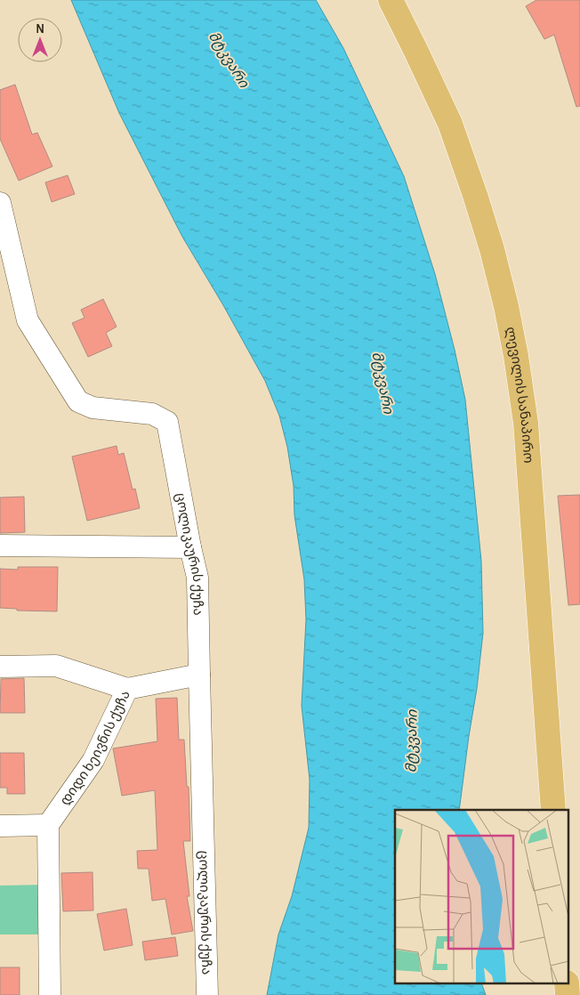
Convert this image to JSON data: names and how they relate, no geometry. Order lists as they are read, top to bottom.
{
  "streets": {
    "main road": ["ლევილის სანაპირო"],
    "street": ["ცოლიკაურის ქუჩა", "დიდი ხეივნის ქუჩა"]
  },
  "crossings": [
    ["ცოლიკაურის ქუჩა", "დიდი ხეივნის ქუჩა"]
  ],
  "water": ["მტკვარი"],
  "north": "top"
}
